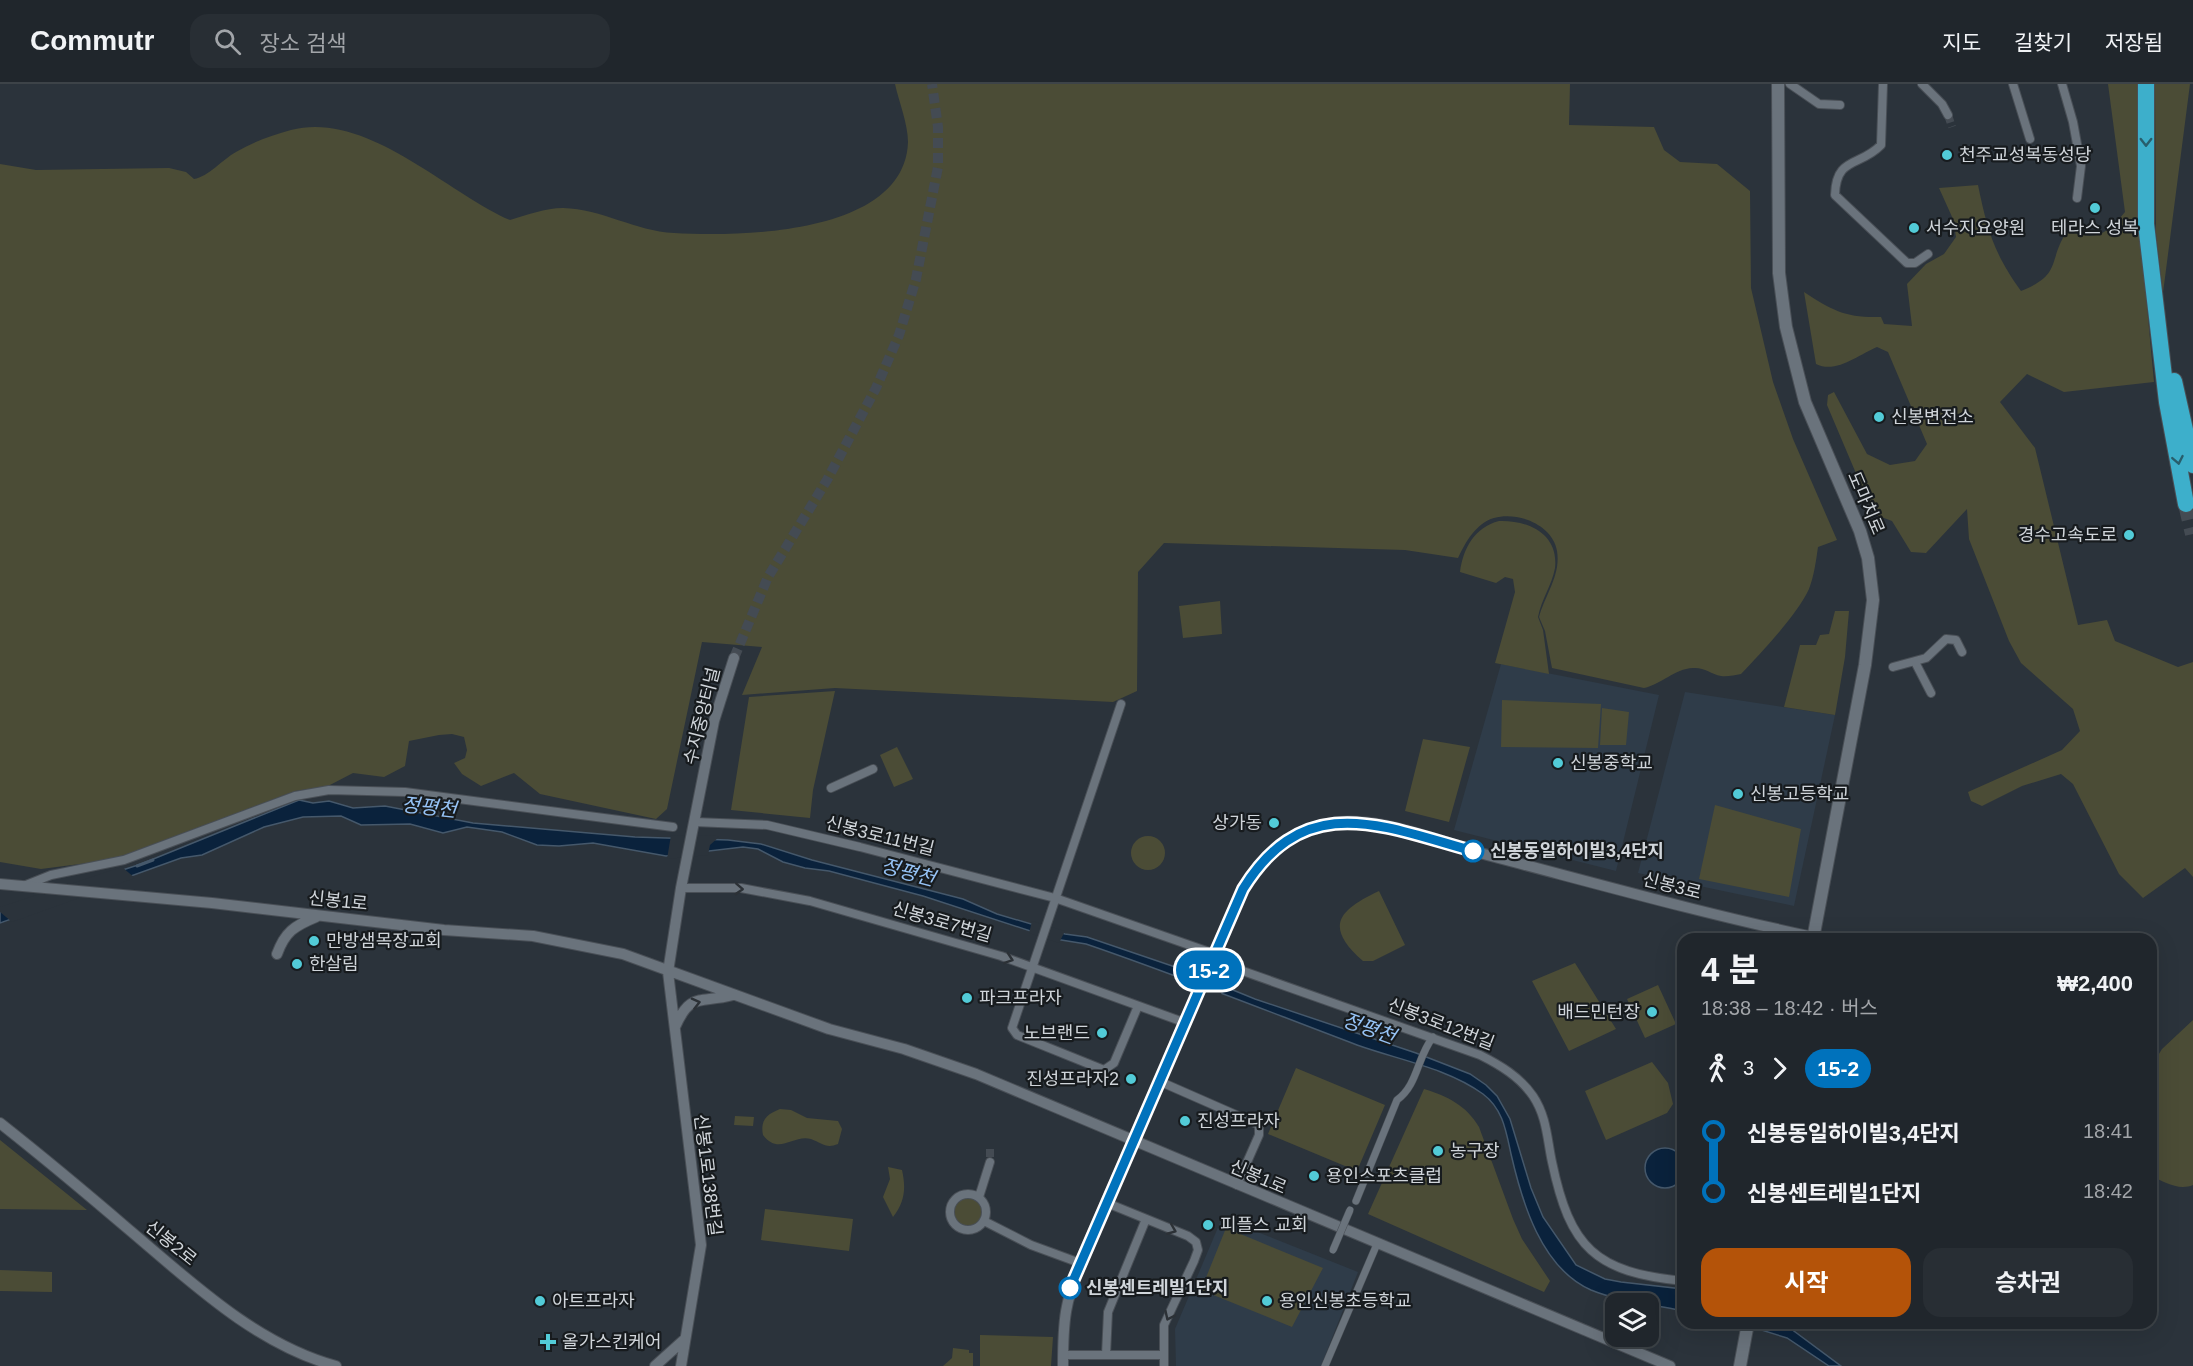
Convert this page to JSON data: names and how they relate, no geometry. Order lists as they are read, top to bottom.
{
  "streets": {
    "main road": ["도마치로"],
    "street": [
      "수지중앙터널",
      "신봉3로11번길",
      "신봉3로",
      "신봉1로",
      "신봉3로7번길",
      "신봉3로12번길",
      "신봉1로138번길",
      "신봉2로"
    ]
  },
  "crossings": [
    ["수지중앙터널", "신봉3로11번길"],
    ["신봉3로11번길", "신봉3로"],
    ["신봉3로11번길", "신봉3로12번길"],
    ["신봉3로", "신봉3로7번길"],
    ["신봉3로", "신봉3로12번길"],
    ["신봉1로", "신봉1로138번길"]
  ],
  "one_way": ["신봉3로7번길"],
  "water": ["정평천"],
  "places": {
    "other": [
      "천주교성복동성당",
      "테라스 성복",
      "서수지요양원",
      "신봉변전소",
      "경수고속도로",
      "신봉중학교",
      "신봉고등학교",
      "상가동",
      "신봉동일하이빌3,4단지",
      "만방샘목장교회",
      "한살림",
      "파크프라자",
      "배드민턴장",
      "노브랜드",
      "진성프라자2",
      "진성프라자",
      "농구장",
      "용인스포츠클럽",
      "피플스 교회",
      "신봉센트레빌1단지",
      "아트프라자",
      "용인신봉초등학교"
    ],
    "health": ["올가스킨케어"]
  },
  "lines": ["bus line 15-2"],
  "page": {
    "header": "Commutr",
    "search": "장소 검색",
    "nav": ["지도", "길찾기", "저장됨"],
    "on_map": "15-2",
    "heading": ["4 분", "18:38 – 18:42 · 버스", "₩2,400"],
    "legs": ["3", "15-2"],
    "list": [
      {
        "name": "신봉동일하이빌3,4단지",
        "value": "18:41"
      },
      {
        "name": "신봉센트레빌1단지",
        "value": "18:42"
      }
    ],
    "buttons": ["시작", "승차권"]
  }
}
